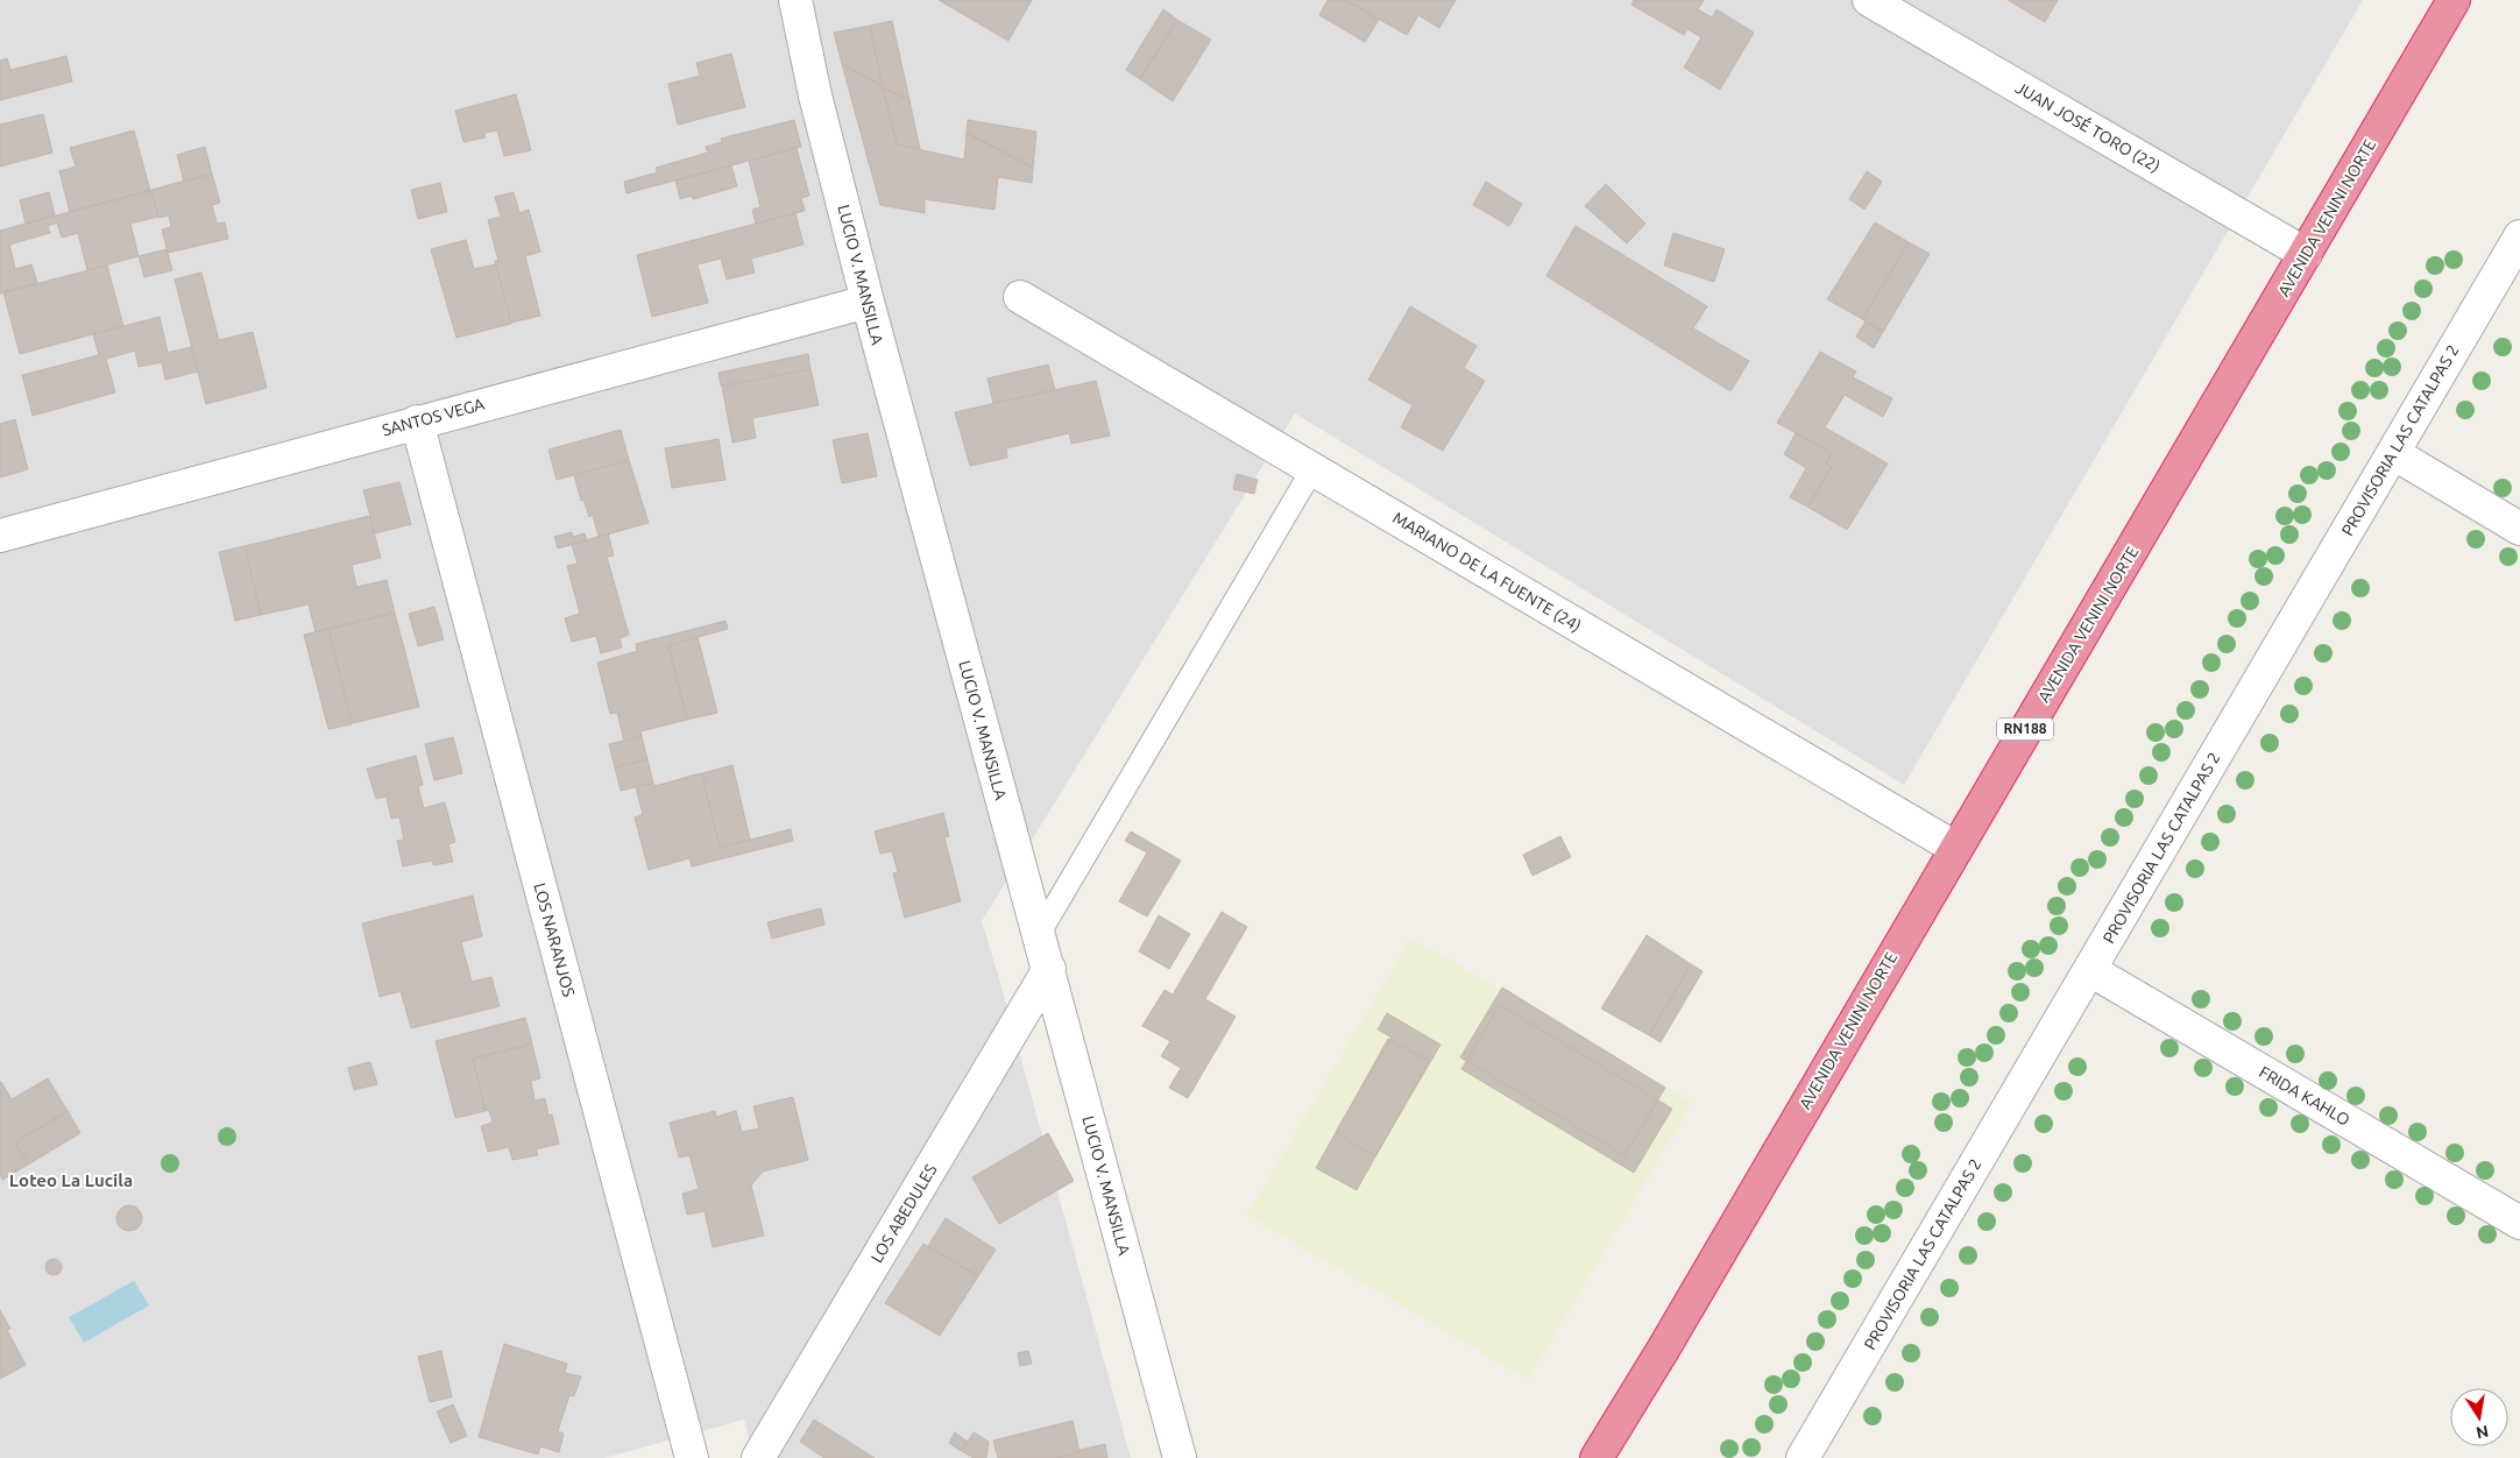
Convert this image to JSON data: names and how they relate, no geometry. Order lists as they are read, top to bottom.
{
  "streets": {
    "highway": ["AVENIDA VENINI NORTE", "RN188"],
    "street": [
      "JUAN JOSÉ TORO (22)",
      "LUCIO V. MANSILLA",
      "SANTOS VEGA",
      "PROVISORIA LAS CATALPAS 2",
      "MARIANO DE LA FUENTE (24)",
      "LOS NARANJOS",
      "FRIDA KAHLO",
      "LOS ABEDULES"
    ]
  },
  "crossings": [
    ["JUAN JOSÉ TORO (22)", "AVENIDA VENINI NORTE"],
    ["AVENIDA VENINI NORTE", "MARIANO DE LA FUENTE (24)"],
    ["LUCIO V. MANSILLA", "SANTOS VEGA"],
    ["LUCIO V. MANSILLA", "LOS ABEDULES"],
    ["SANTOS VEGA", "LOS NARANJOS"],
    ["PROVISORIA LAS CATALPAS 2", "FRIDA KAHLO"]
  ],
  "districts": ["Loteo La Lucila"],
  "north": "bottom"
}
